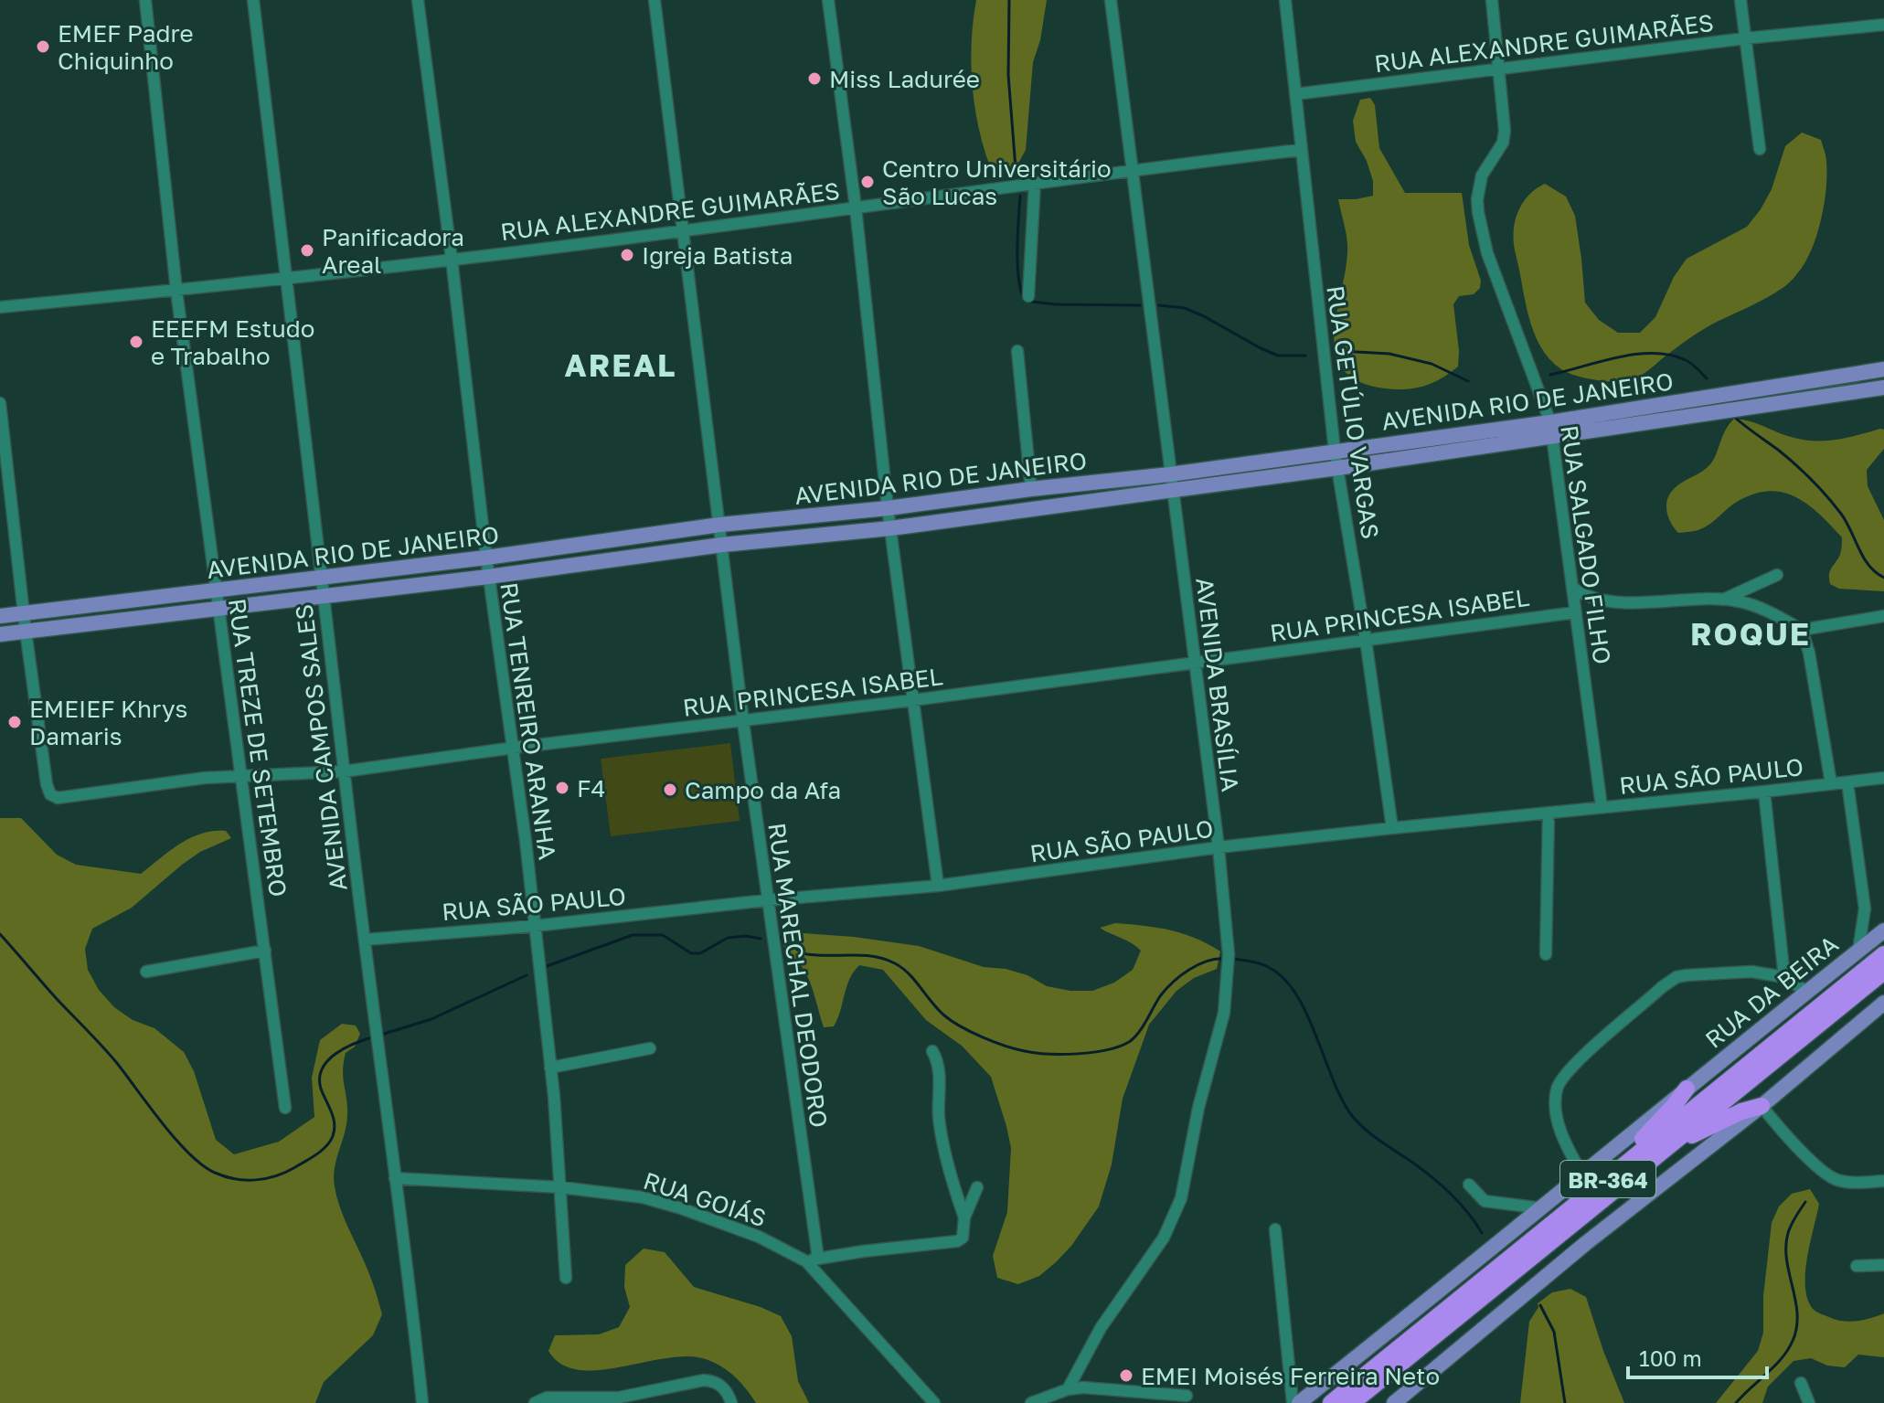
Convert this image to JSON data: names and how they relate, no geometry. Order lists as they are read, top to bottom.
{
  "streets": {
    "highway": ["BR-364"],
    "main road": ["AVENIDA RIO DE JANEIRO", "RUA DA BEIRA"],
    "street": [
      "RUA ALEXANDRE GUIMARÃES",
      "RUA GETÚLIO VARGAS",
      "RUA SALGADO FILHO",
      "RUA PRINCESA ISABEL",
      "AVENIDA BRASÍLIA",
      "RUA TENREIRO ARANHA",
      "RUA TREZE DE SETEMBRO",
      "AVENIDA CAMPOS SALES",
      "RUA SÃO PAULO",
      "RUA MARECHAL DEODORO",
      "RUA GOIÁS"
    ]
  },
  "crossings": [
    ["RUA ALEXANDRE GUIMARÃES", "RUA GETÚLIO VARGAS"],
    ["RUA ALEXANDRE GUIMARÃES", "RUA SALGADO FILHO"],
    ["RUA ALEXANDRE GUIMARÃES", "AVENIDA BRASÍLIA"],
    ["RUA ALEXANDRE GUIMARÃES", "RUA TENREIRO ARANHA"],
    ["RUA ALEXANDRE GUIMARÃES", "RUA TREZE DE SETEMBRO"],
    ["RUA ALEXANDRE GUIMARÃES", "AVENIDA CAMPOS SALES"],
    ["RUA ALEXANDRE GUIMARÃES", "RUA MARECHAL DEODORO"],
    ["AVENIDA RIO DE JANEIRO", "RUA GETÚLIO VARGAS"],
    ["AVENIDA RIO DE JANEIRO", "RUA SALGADO FILHO"],
    ["AVENIDA RIO DE JANEIRO", "RUA PRINCESA ISABEL"],
    ["AVENIDA RIO DE JANEIRO", "AVENIDA BRASÍLIA"],
    ["AVENIDA RIO DE JANEIRO", "RUA TENREIRO ARANHA"],
    ["AVENIDA RIO DE JANEIRO", "RUA TREZE DE SETEMBRO"],
    ["AVENIDA RIO DE JANEIRO", "AVENIDA CAMPOS SALES"],
    ["AVENIDA RIO DE JANEIRO", "RUA MARECHAL DEODORO"],
    ["RUA GETÚLIO VARGAS", "RUA PRINCESA ISABEL"],
    ["RUA GETÚLIO VARGAS", "RUA SÃO PAULO"],
    ["RUA SALGADO FILHO", "RUA PRINCESA ISABEL"],
    ["RUA SALGADO FILHO", "RUA SÃO PAULO"],
    ["RUA PRINCESA ISABEL", "AVENIDA BRASÍLIA"],
    ["RUA PRINCESA ISABEL", "RUA TENREIRO ARANHA"],
    ["RUA PRINCESA ISABEL", "RUA TREZE DE SETEMBRO"],
    ["RUA PRINCESA ISABEL", "AVENIDA CAMPOS SALES"],
    ["RUA PRINCESA ISABEL", "RUA MARECHAL DEODORO"],
    ["AVENIDA BRASÍLIA", "RUA SÃO PAULO"],
    ["RUA TENREIRO ARANHA", "RUA SÃO PAULO"],
    ["RUA TENREIRO ARANHA", "RUA GOIÁS"],
    ["AVENIDA CAMPOS SALES", "RUA SÃO PAULO"],
    ["AVENIDA CAMPOS SALES", "RUA GOIÁS"],
    ["RUA SÃO PAULO", "RUA MARECHAL DEODORO"],
    ["RUA MARECHAL DEODORO", "RUA GOIÁS"]
  ],
  "districts": ["AREAL", "ROQUE"],
  "places": [
    "EMEF Padre Chiquinho",
    "Miss Ladurée",
    "Centro Universitário São Lucas",
    "Panificadora Areal",
    "Igreja Batista",
    "EEEFM Estudo e Trabalho",
    "EMEIEF Khrys Damaris",
    "F4",
    "Campo da Afa",
    "EMEI Moisés Ferreira Neto"
  ],
  "scale_bar": "100 m"
}
